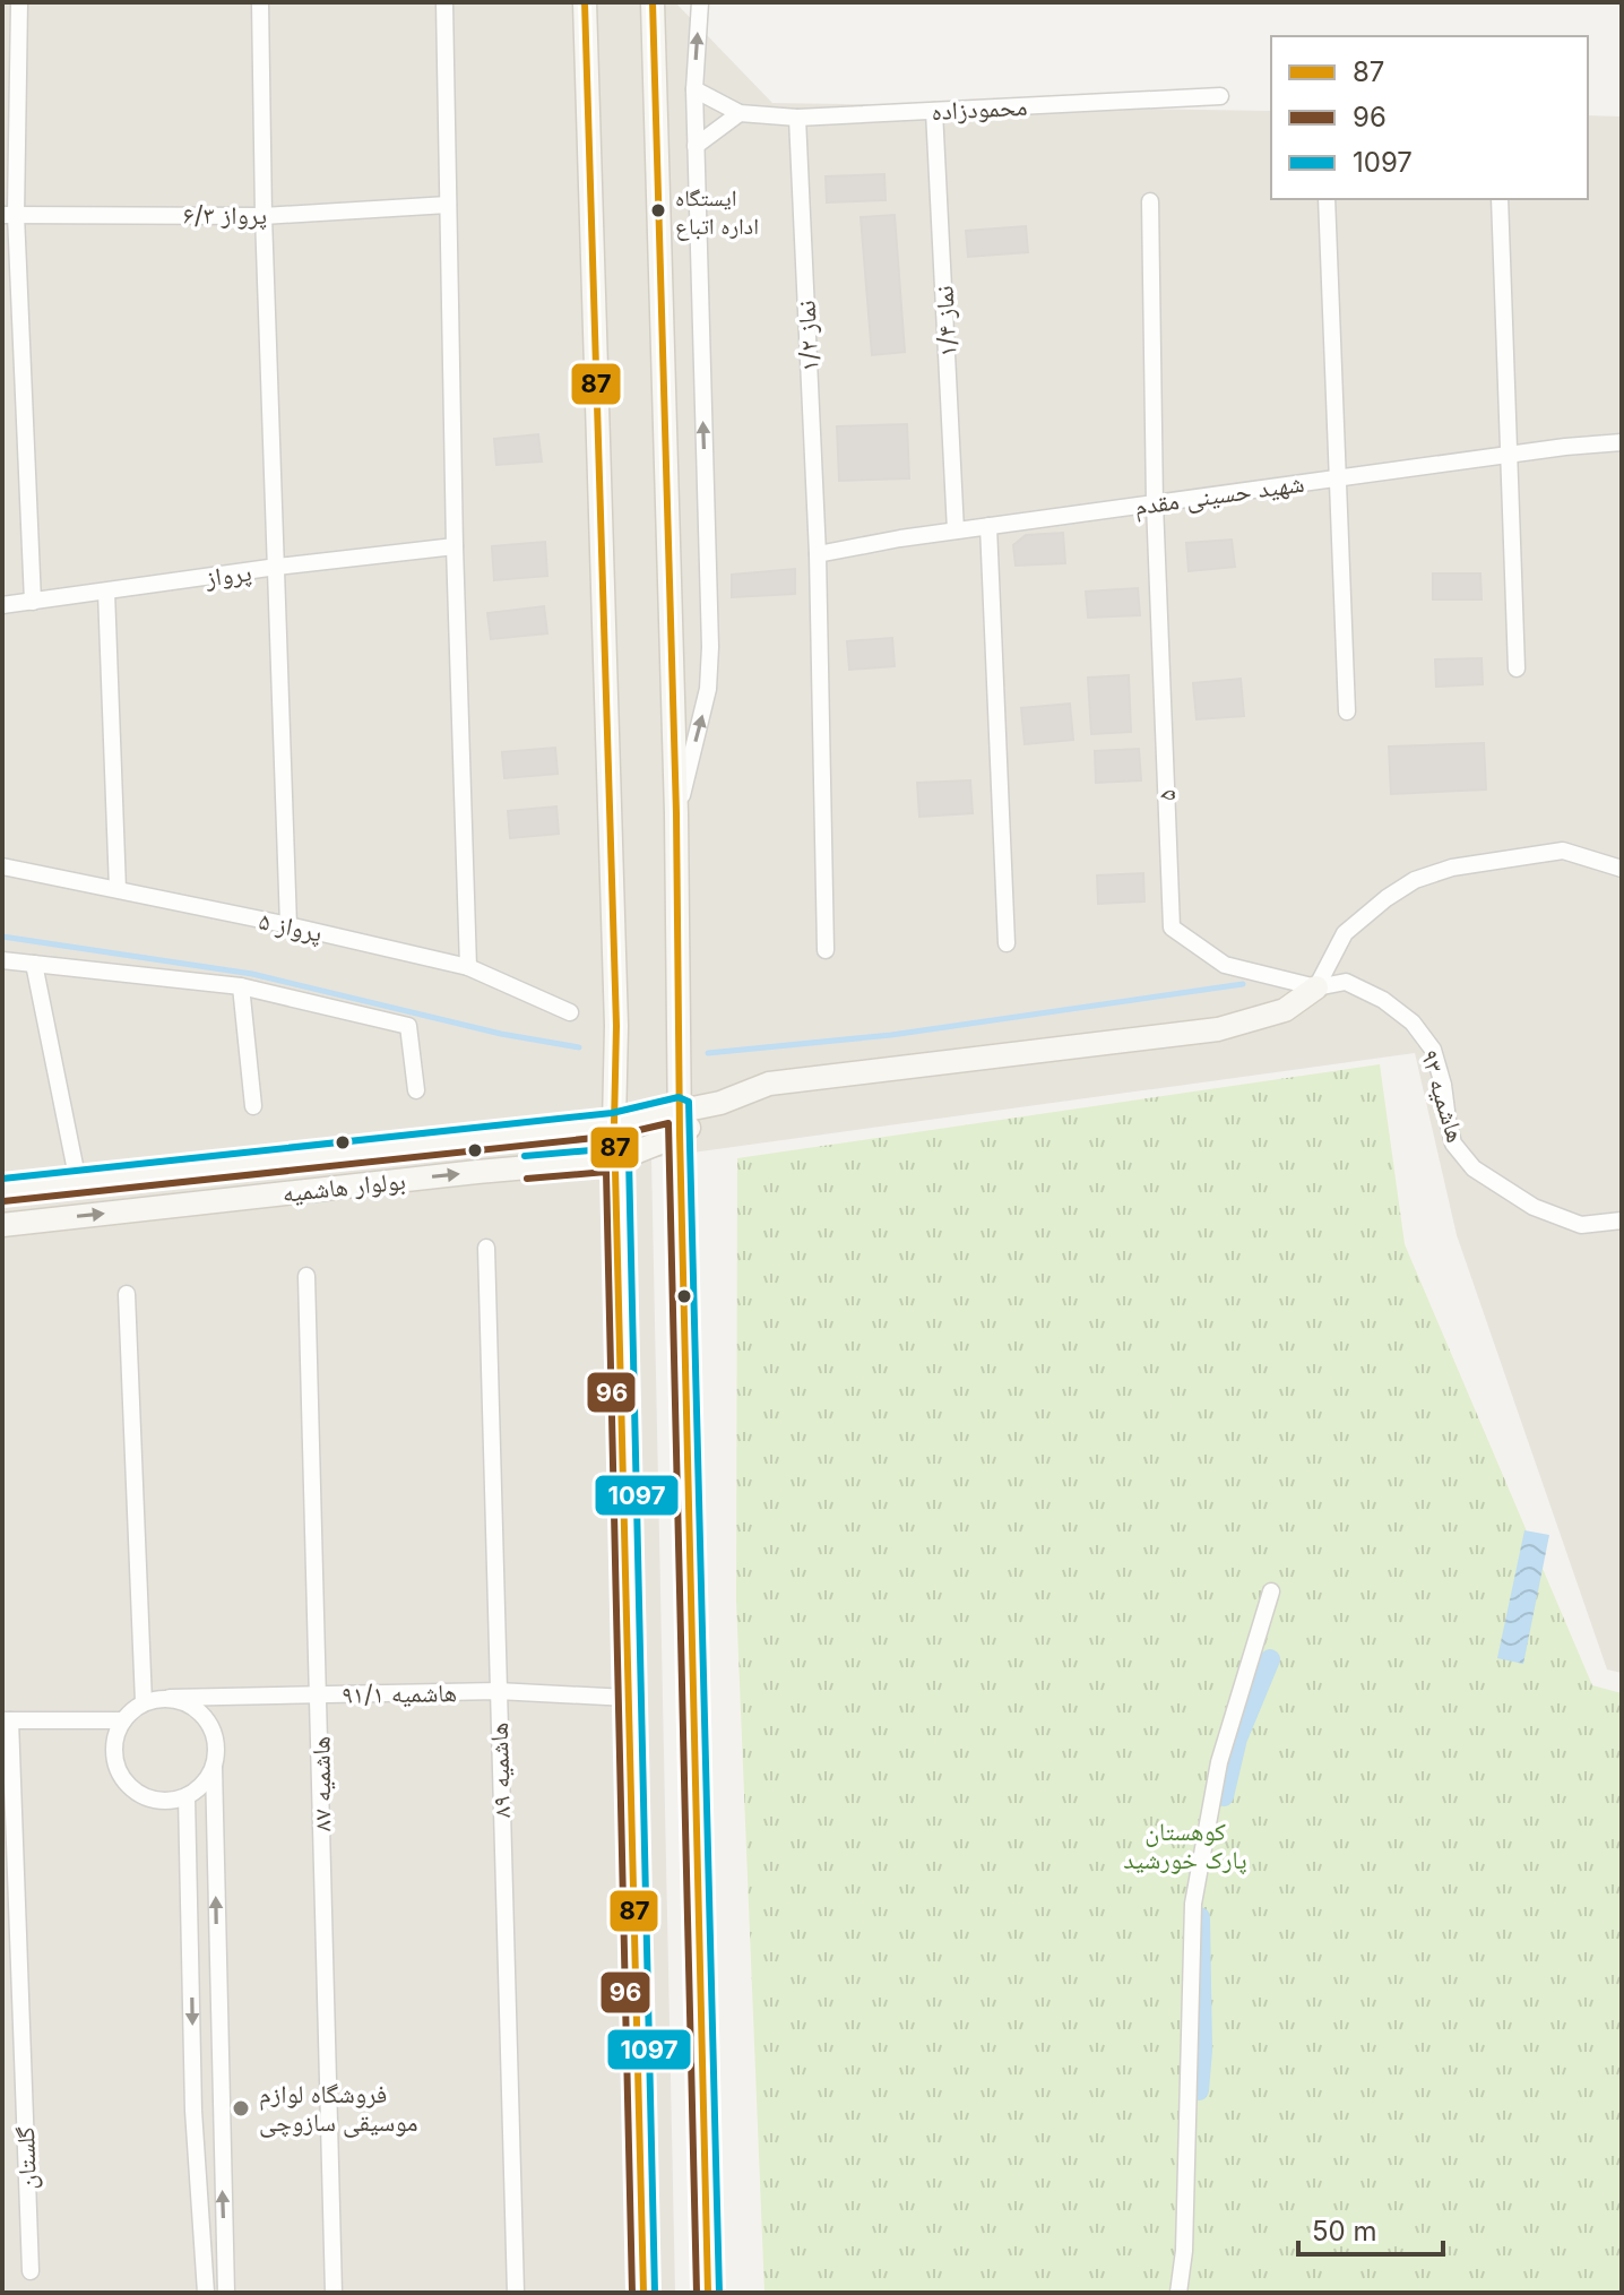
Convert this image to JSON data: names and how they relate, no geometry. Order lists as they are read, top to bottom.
{
  "streets": {
    "main road": ["بولوار هاشمیه"],
    "street": [
      "محمودزاده",
      "پرواز ۶/۳",
      "نماز ۱/۴",
      "نماز ۱/۲",
      "شهید حسینی مقدم",
      "پرواز",
      "۵",
      "پرواز ۵",
      "هاشمیه ۹۳",
      "هاشمیه ۹۱/۱",
      "هاشمیه ۸۹",
      "هاشمیه ۸۷",
      "گلستان"
    ]
  },
  "crossings": [
    ["محمودزاده", "نماز ۱/۴"],
    ["محمودزاده", "نماز ۱/۲"],
    ["نماز ۱/۴", "شهید حسینی مقدم"],
    ["نماز ۱/۲", "شهید حسینی مقدم"],
    ["شهید حسینی مقدم", "۵"],
    ["۵", "هاشمیه ۹۳"],
    ["هاشمیه ۹۱/۱", "هاشمیه ۸۹"],
    ["هاشمیه ۹۱/۱", "هاشمیه ۸۷"]
  ],
  "parks": ["کوهستان پارک خورشید"],
  "places": ["ایستگاه اداره اتباع", "فروشگاه لوازم موسیقی سازوچی"],
  "lines": ["transit line 87", "transit line 1097", "transit line 96"],
  "legend": ["87", "96", "1097"],
  "scale_bar": "50 m"
}
